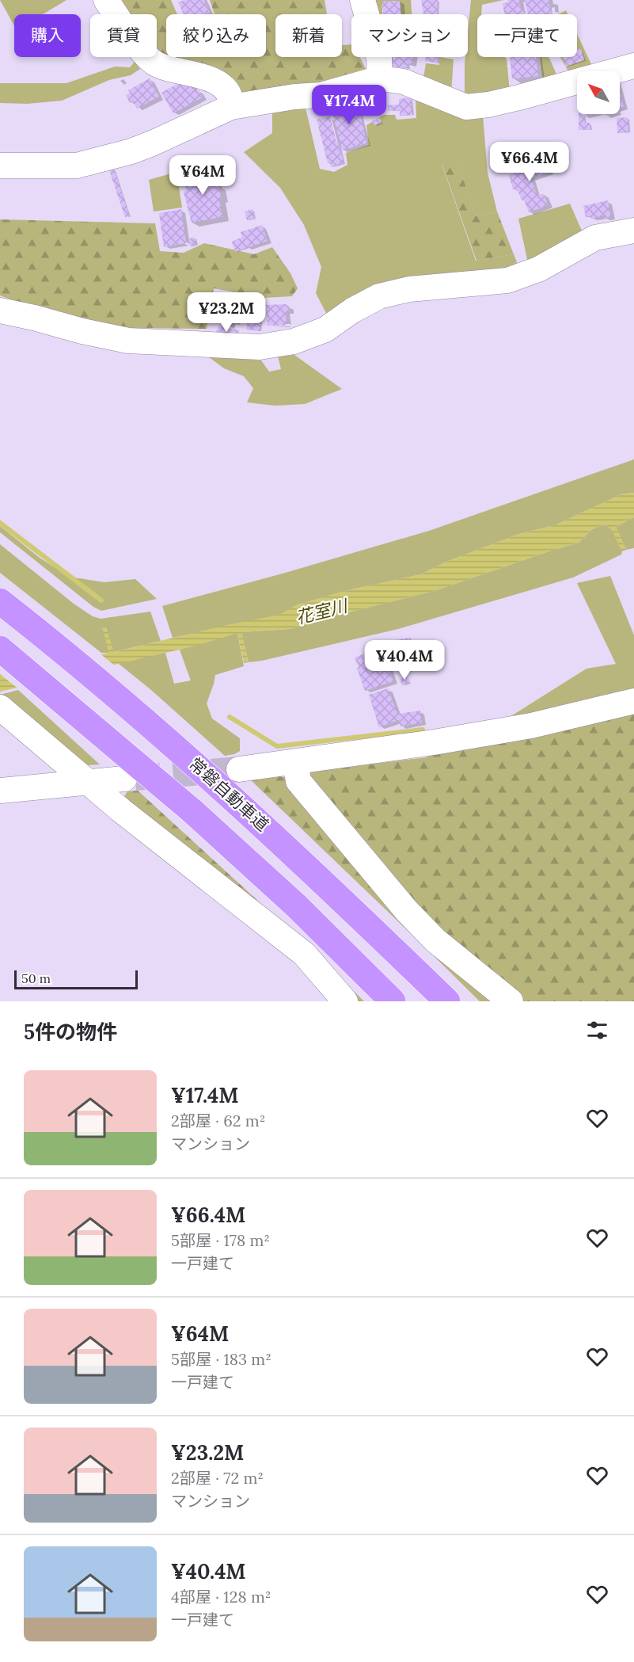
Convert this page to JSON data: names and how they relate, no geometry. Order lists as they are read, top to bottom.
{
  "streets": {
    "highway": ["常磐自動車道"]
  },
  "water": ["花室川"],
  "scale_bar": "50 m",
  "north": "top left",
  "page": {
    "chip": [
      "購入",
      "賃貸",
      "絞り込み",
      "新着",
      "マンション",
      "一戸建て"
    ],
    "price": [
      "¥17.4M",
      "¥66.4M",
      "¥64M",
      "¥23.2M",
      "¥40.4M"
    ],
    "scale": "50 m",
    "heading": "5件の物件",
    "list": [
      {
        "name": "¥17.4M",
        "note": "2部屋 · 62 m² · マンション"
      },
      {
        "name": "¥66.4M",
        "note": "5部屋 · 178 m² · 一戸建て"
      },
      {
        "name": "¥64M",
        "note": "5部屋 · 183 m² · 一戸建て"
      },
      {
        "name": "¥23.2M",
        "note": "2部屋 · 72 m² · マンション"
      },
      {
        "name": "¥40.4M",
        "note": "4部屋 · 128 m² · 一戸建て"
      }
    ]
  }
}
